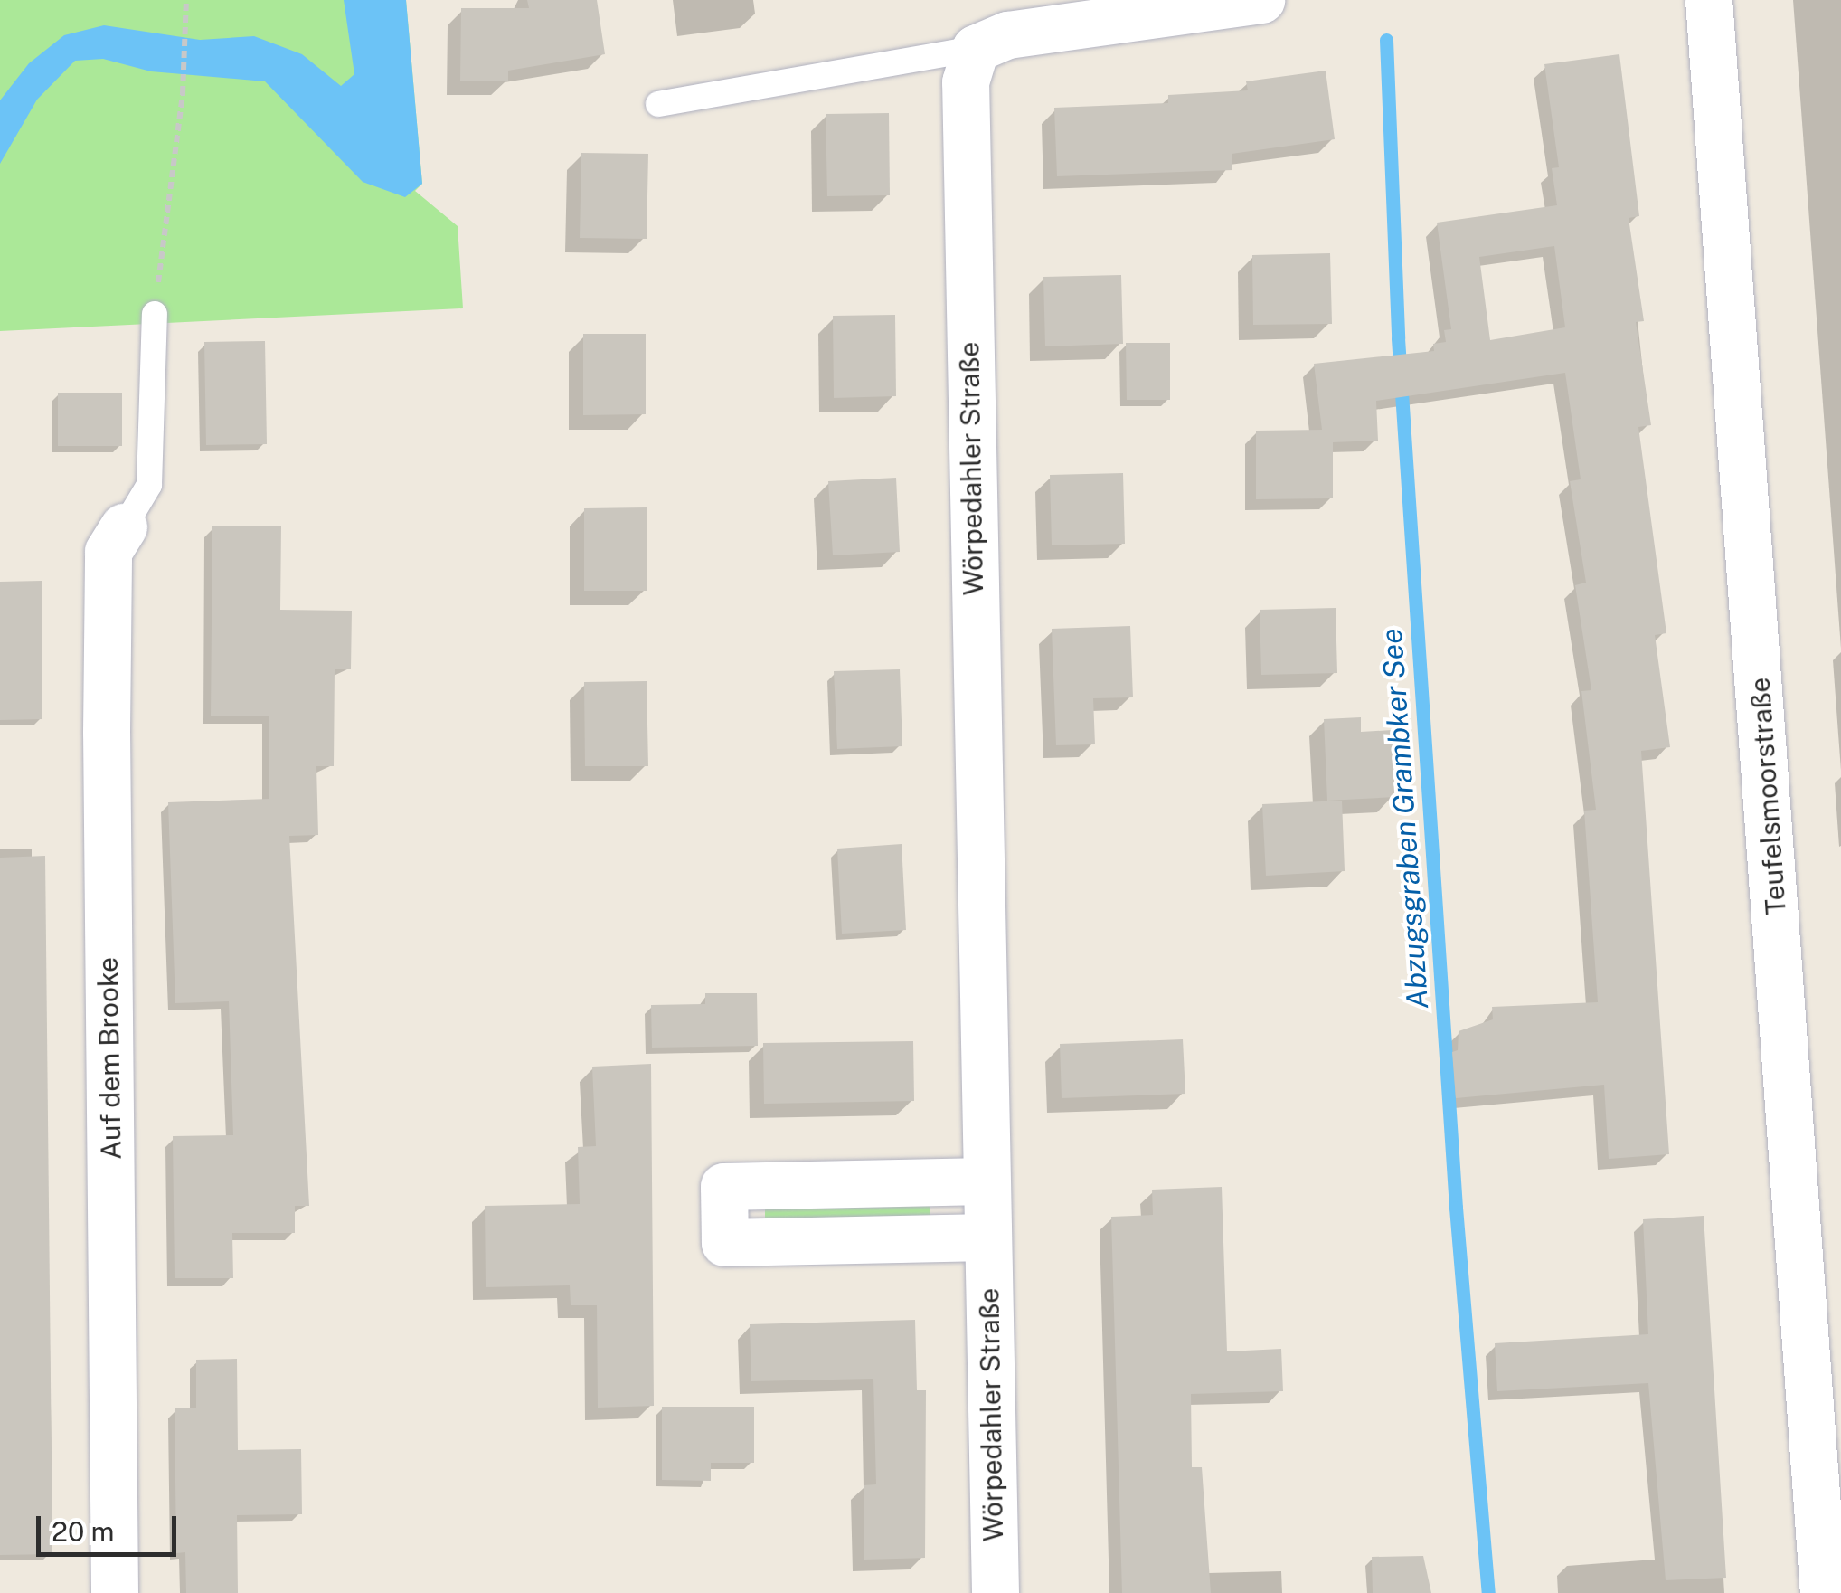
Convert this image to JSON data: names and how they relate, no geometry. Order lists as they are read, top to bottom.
{
  "streets": {
    "street": ["Wörpedahler Straße", "Teufelsmoorstraße", "Auf dem Brooke"]
  },
  "water": ["Abzugsgraben Grambker See"],
  "scale_bar": "20 m"
}
